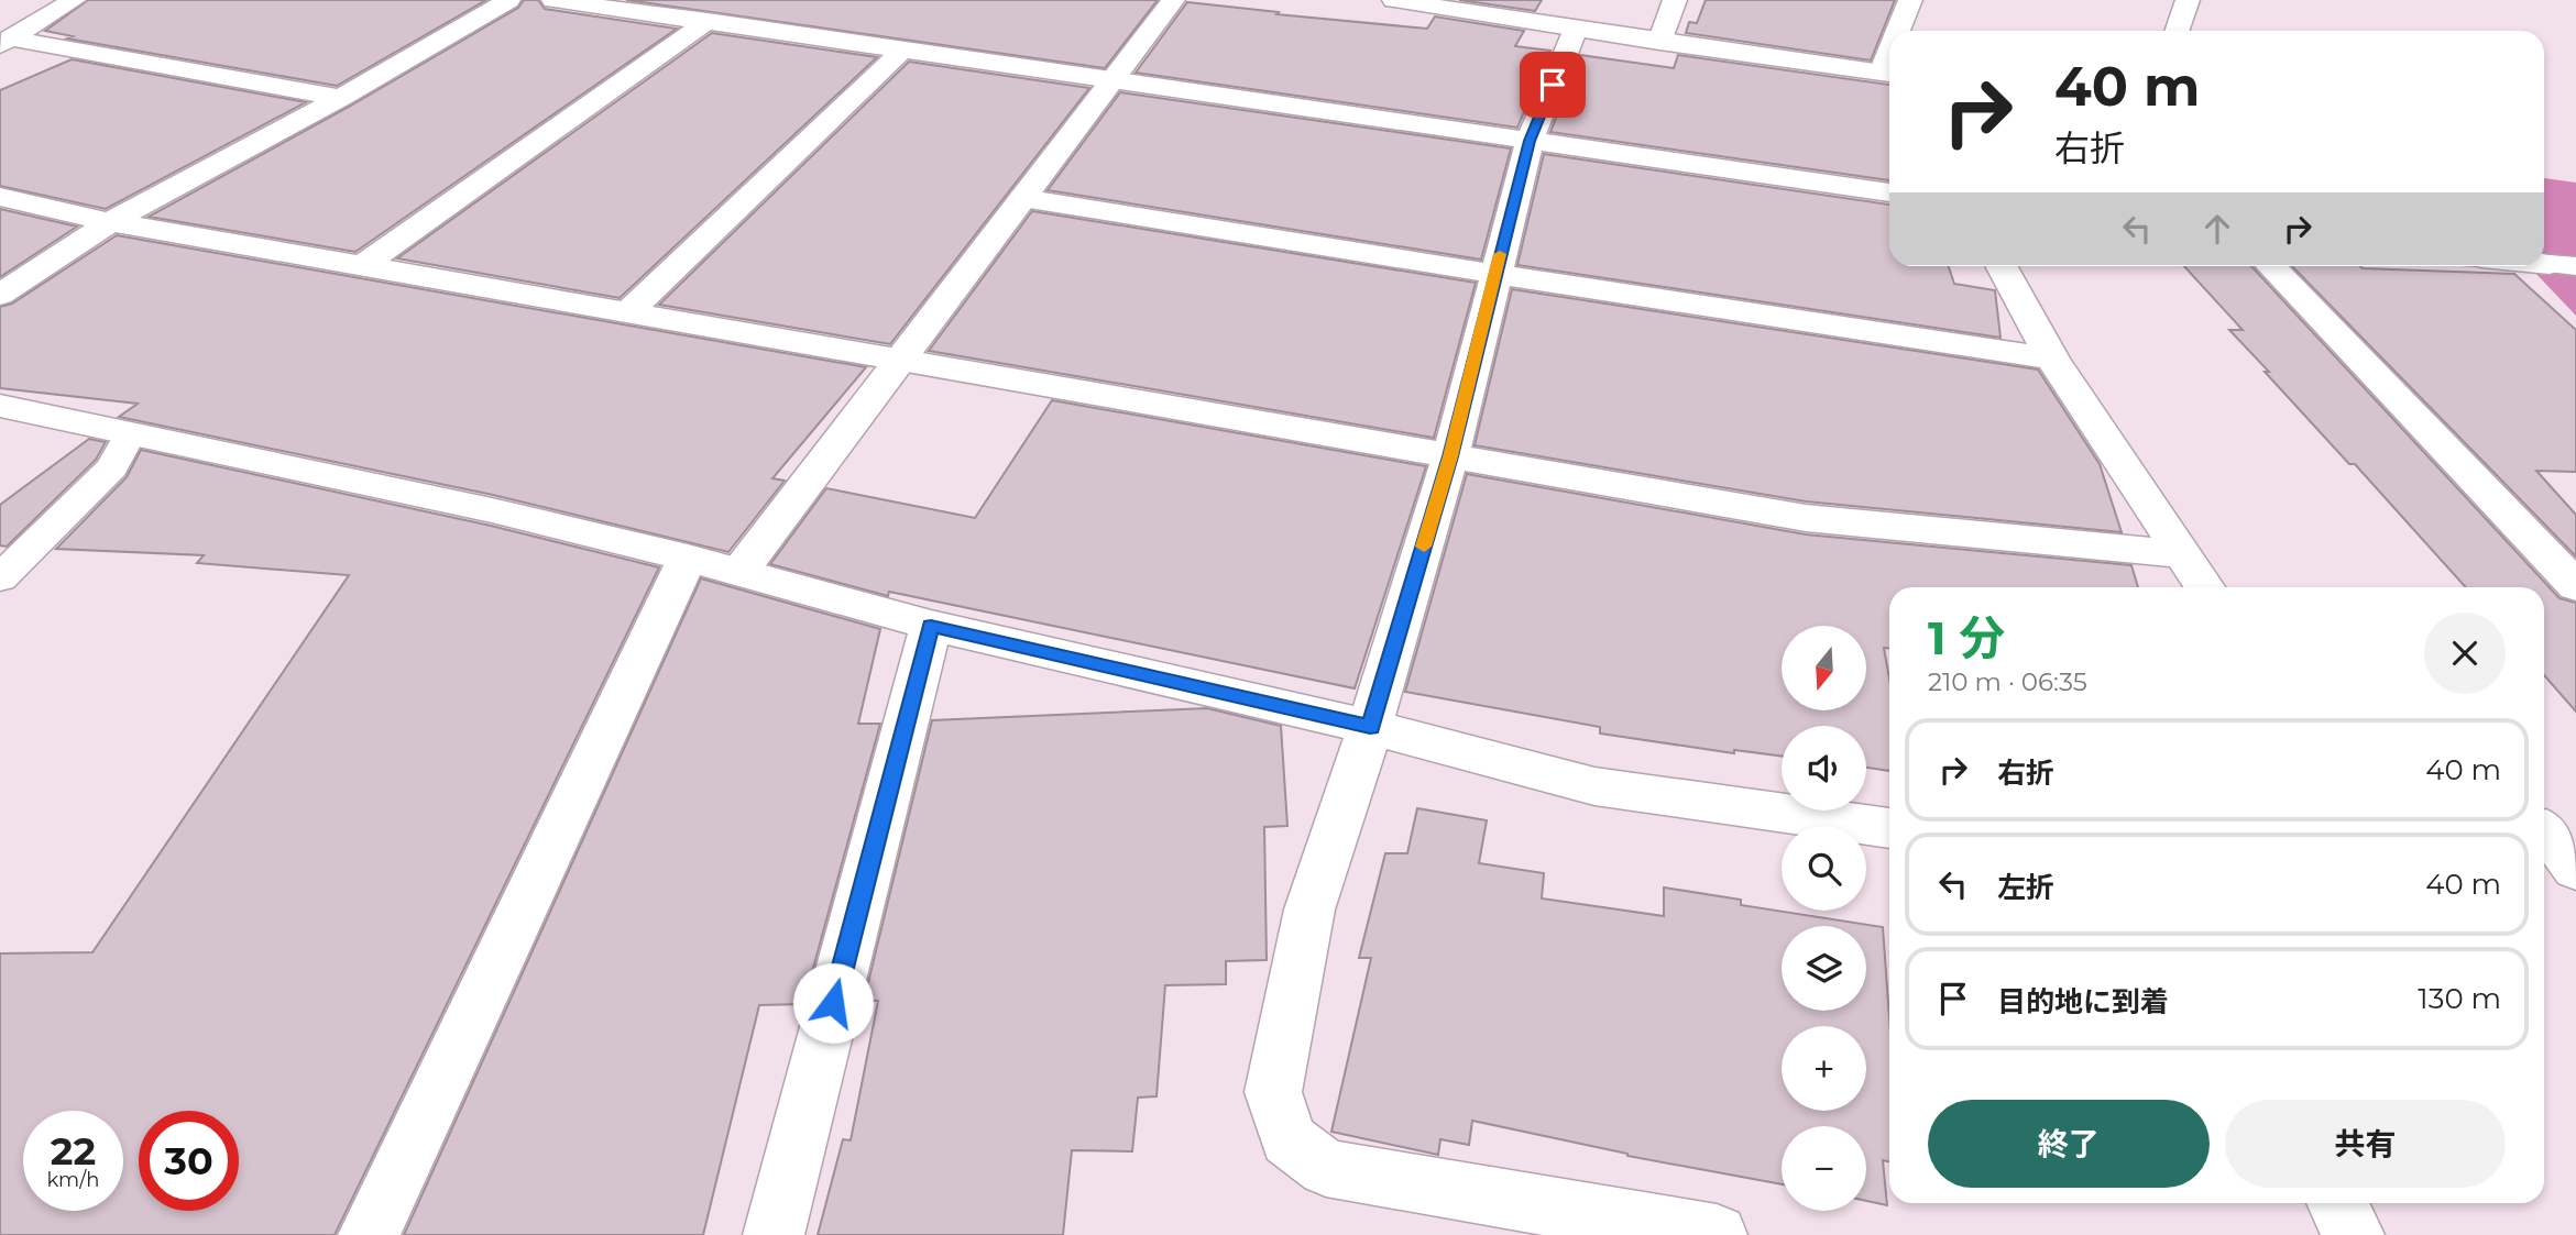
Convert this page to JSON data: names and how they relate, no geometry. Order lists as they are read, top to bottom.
{
  "north": "bottom",
  "page": {
    "turn": ["40 m", "右折"],
    "heading": ["1 分", "210 m · 06:35"],
    "map_buttons": ["+", "−"],
    "list": [
      {
        "name": "右折",
        "value": "40 m"
      },
      {
        "name": "左折",
        "value": "40 m"
      },
      {
        "name": "目的地に到着",
        "value": "130 m"
      }
    ],
    "buttons": ["終了", "共有"],
    "speed": "22 km/h",
    "limit": "30"
  }
}
